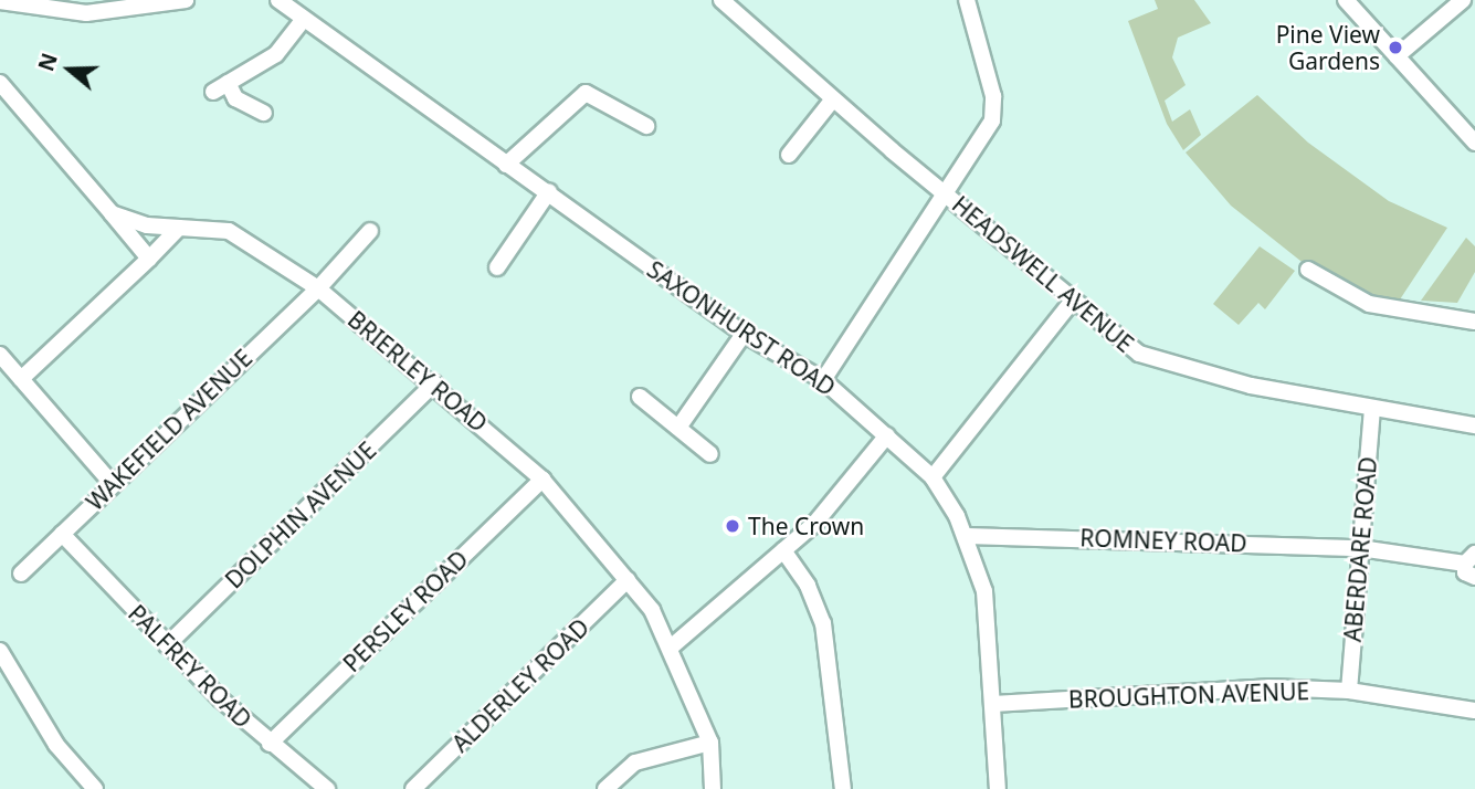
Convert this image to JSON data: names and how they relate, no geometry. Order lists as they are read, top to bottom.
{
  "streets": {
    "street": [
      "HEADSWELL AVENUE",
      "SAXONHURST ROAD",
      "BRIERLEY ROAD",
      "WAKEFIELD AVENUE",
      "DOLPHIN AVENUE",
      "ROMNEY ROAD",
      "ABERDARE ROAD",
      "PERSLEY ROAD",
      "PALFREY ROAD",
      "ALDERLEY ROAD",
      "BROUGHTON AVENUE"
    ]
  },
  "crossings": [
    ["HEADSWELL AVENUE", "ABERDARE ROAD"],
    ["SAXONHURST ROAD", "ROMNEY ROAD"],
    ["SAXONHURST ROAD", "BROUGHTON AVENUE"],
    ["BRIERLEY ROAD", "WAKEFIELD AVENUE"],
    ["BRIERLEY ROAD", "DOLPHIN AVENUE"],
    ["BRIERLEY ROAD", "PERSLEY ROAD"],
    ["BRIERLEY ROAD", "ALDERLEY ROAD"],
    ["WAKEFIELD AVENUE", "PALFREY ROAD"],
    ["DOLPHIN AVENUE", "PALFREY ROAD"],
    ["ROMNEY ROAD", "ABERDARE ROAD"],
    ["ABERDARE ROAD", "BROUGHTON AVENUE"],
    ["PERSLEY ROAD", "PALFREY ROAD"]
  ],
  "places": ["Pine View Gardens", "The Crown"],
  "north": "left"
}
